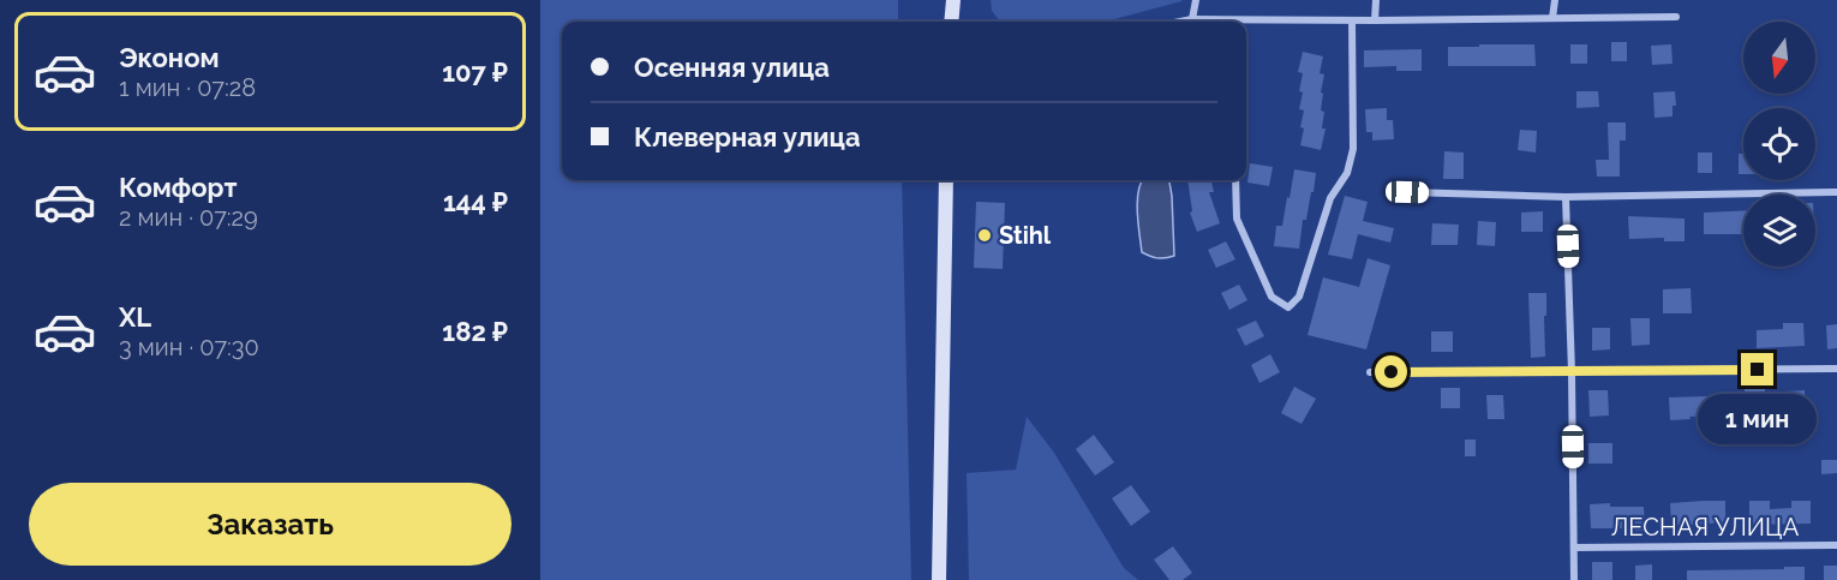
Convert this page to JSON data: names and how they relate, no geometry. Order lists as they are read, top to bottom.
{
  "streets": {
    "street": ["ЛЕСНАЯ УЛИЦА"]
  },
  "places": ["Stihl"],
  "north": "bottom",
  "page": {
    "list": [
      {
        "name": "Эконом",
        "note": "1 мин · 07:28",
        "value": "107 ₽"
      },
      {
        "name": "Комфорт",
        "note": "2 мин · 07:29",
        "value": "144 ₽"
      },
      {
        "name": "XL",
        "note": "3 мин · 07:30",
        "value": "182 ₽"
      }
    ],
    "banner": ["Осенняя улица", "Клеверная улица"],
    "bubble": "1 мин",
    "buttons": "Заказать"
  }
}
